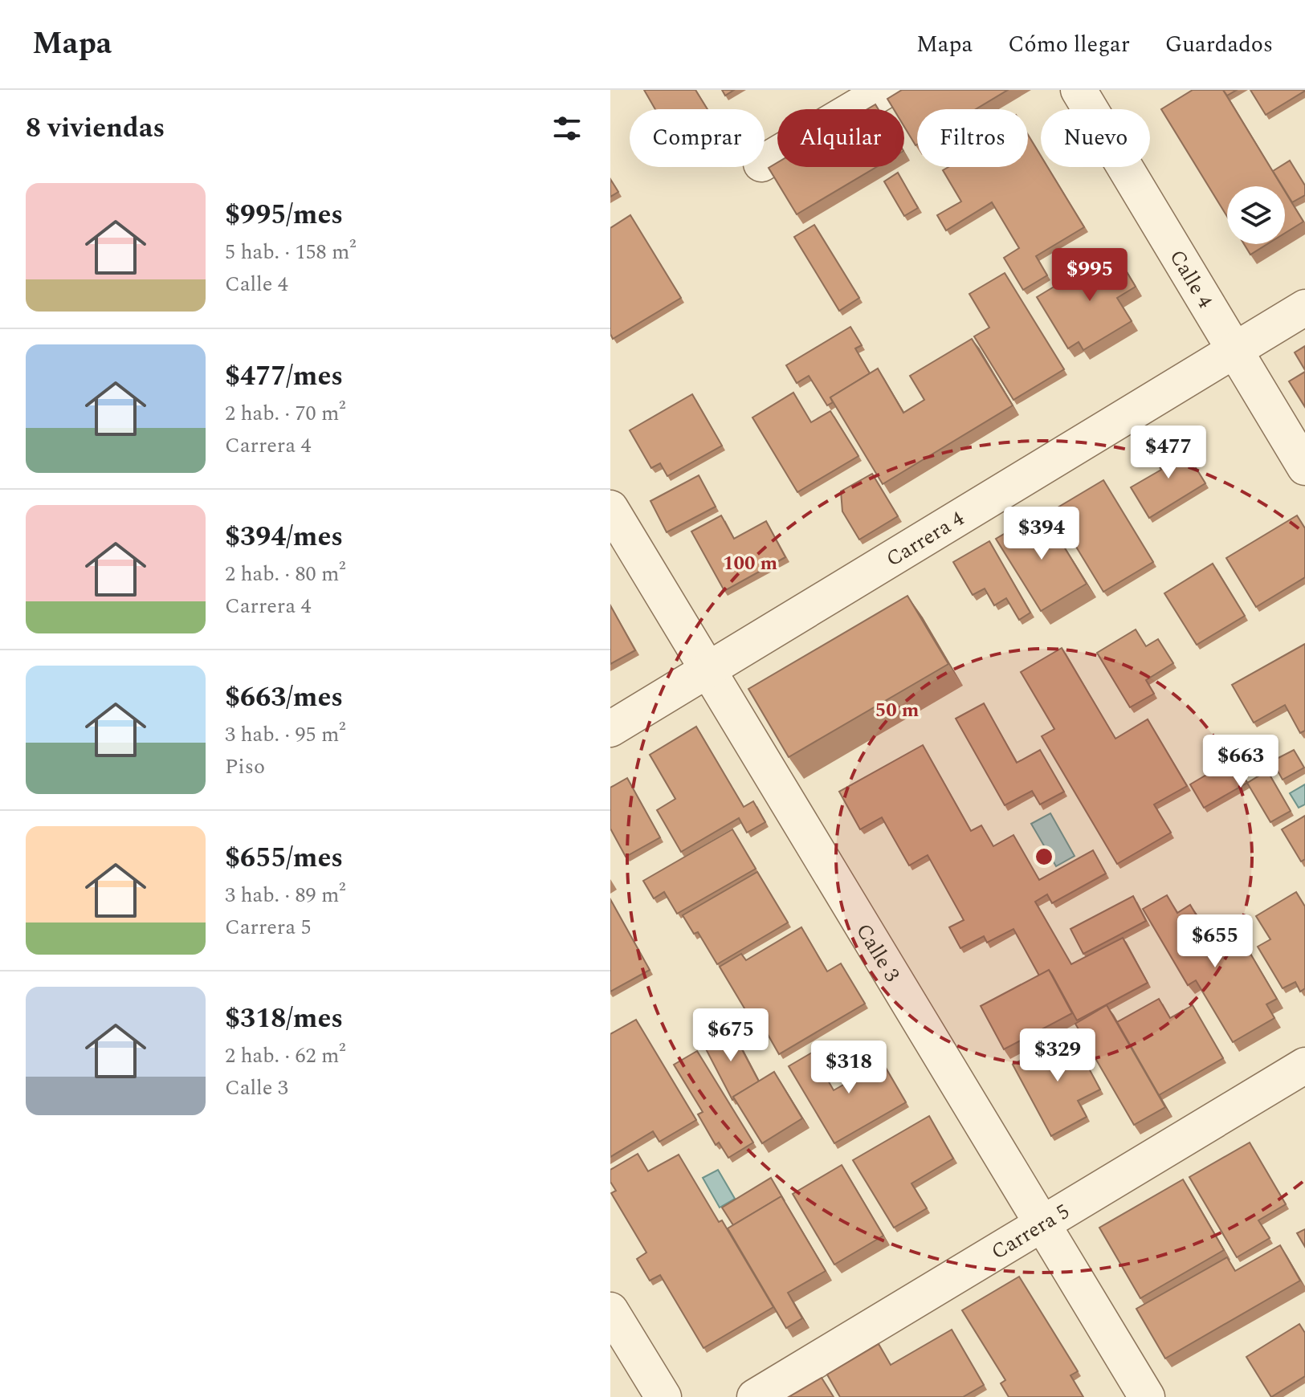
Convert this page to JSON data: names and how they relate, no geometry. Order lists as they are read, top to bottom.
{
  "streets": {
    "street": [
      "Calle 4",
      "Carrera 4",
      "Calle 3",
      "Carrera 5"
    ]
  },
  "crossings": [
    ["Calle 4", "Carrera 4"],
    ["Carrera 4", "Calle 3"],
    ["Calle 3", "Carrera 5"]
  ],
  "page": {
    "header": "Mapa",
    "nav": ["Mapa", "Cómo llegar", "Guardados"],
    "heading": "8 viviendas",
    "chip": [
      "Comprar",
      "Alquilar",
      "Filtros",
      "Nuevo"
    ],
    "list": [
      {
        "name": "$995/mes",
        "note": "5 hab. · 158 m² · Calle 4"
      },
      {
        "name": "$477/mes",
        "note": "2 hab. · 70 m² · Carrera 4"
      },
      {
        "name": "$394/mes",
        "note": "2 hab. · 80 m² · Carrera 4"
      },
      {
        "name": "$663/mes",
        "note": "3 hab. · 95 m² · Piso"
      },
      {
        "name": "$655/mes",
        "note": "3 hab. · 89 m² · Carrera 5"
      },
      {
        "name": "$318/mes",
        "note": "2 hab. · 62 m² · Calle 3"
      }
    ],
    "price": [
      "$995",
      "$477",
      "$394",
      "$663",
      "$655",
      "$675",
      "$329",
      "$318"
    ]
  },
  "rings": ["100 m", "50 m"]
}
